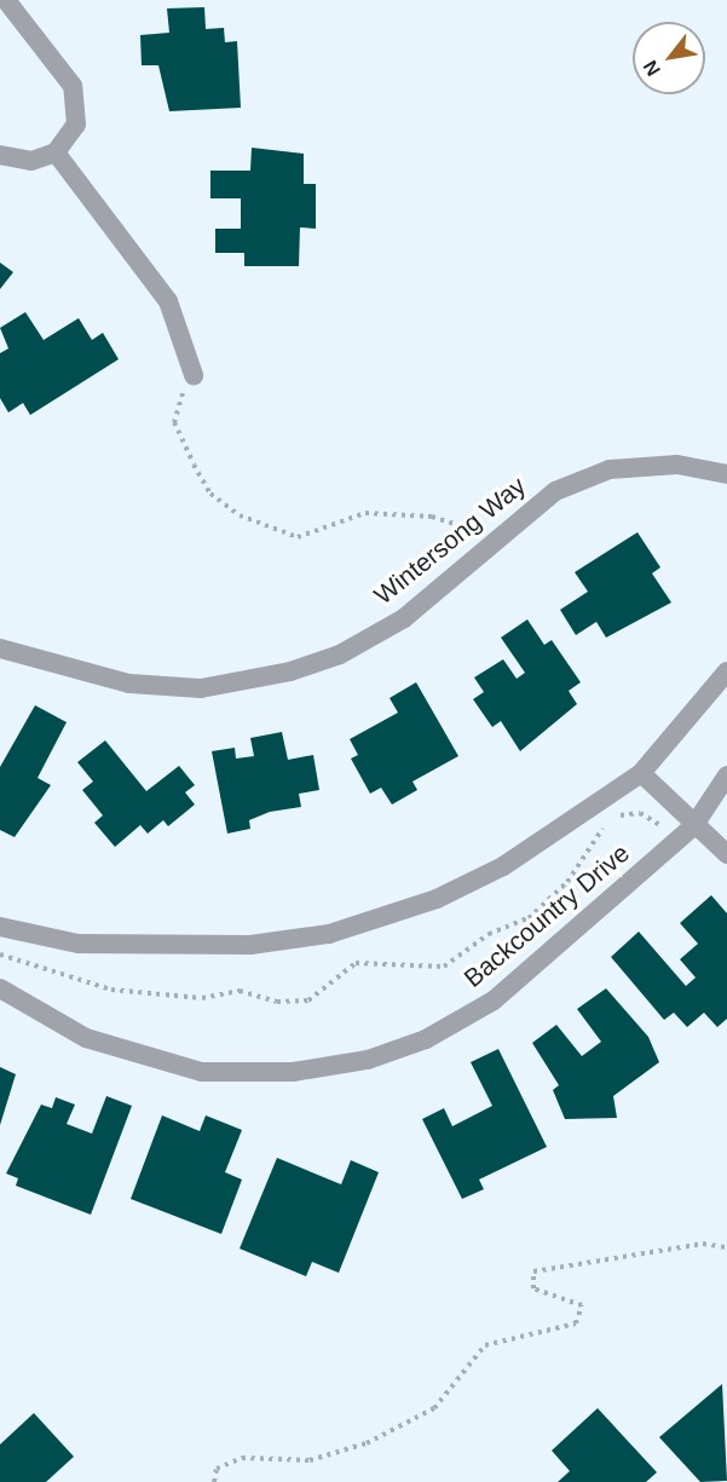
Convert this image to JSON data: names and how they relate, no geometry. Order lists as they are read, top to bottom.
{
  "streets": {
    "street": ["Wintersong Way", "Backcountry Drive"]
  },
  "north": "bottom left"
}
